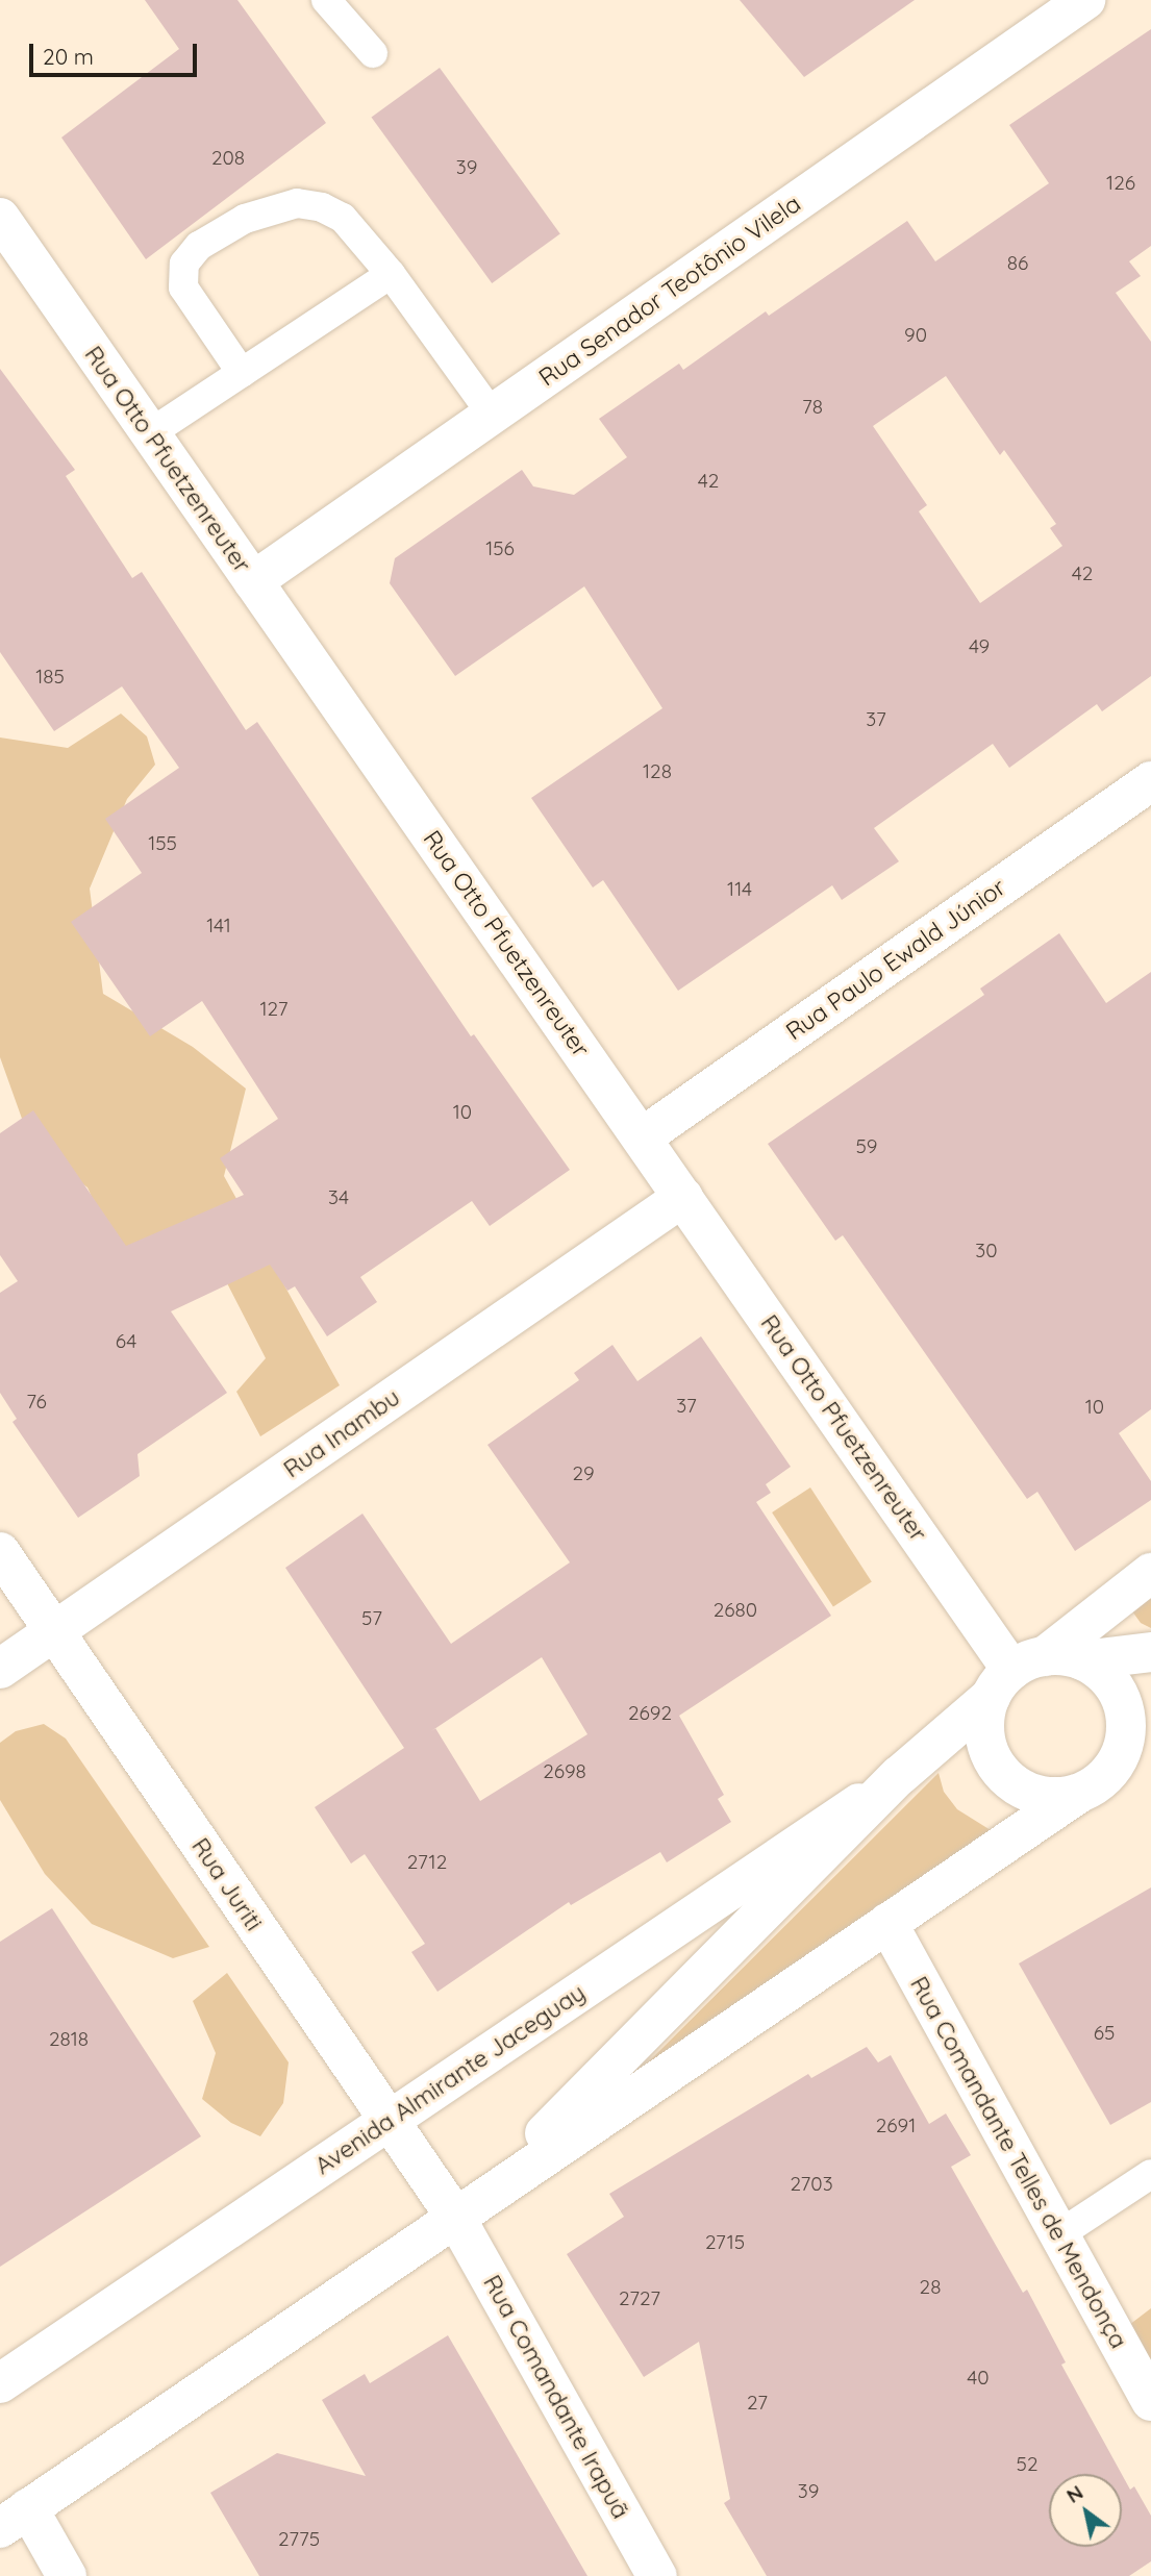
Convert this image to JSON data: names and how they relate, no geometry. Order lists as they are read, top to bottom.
{
  "streets": {
    "street": [
      "Rua Senador Teotônio Vilela",
      "Rua Otto Pfuetzenreuter",
      "Rua Paulo Ewald Júnior",
      "Rua Inambu",
      "Rua Juriti",
      "Avenida Almirante Jaceguay",
      "Rua Comandante Telles de Mendonça",
      "Rua Comandante Irapuã"
    ]
  },
  "crossings": [
    ["Rua Senador Teotônio Vilela", "Rua Otto Pfuetzenreuter"],
    ["Rua Otto Pfuetzenreuter", "Rua Paulo Ewald Júnior"],
    ["Rua Otto Pfuetzenreuter", "Rua Inambu"],
    ["Rua Otto Pfuetzenreuter", "Avenida Almirante Jaceguay"],
    ["Rua Inambu", "Rua Juriti"],
    ["Rua Juriti", "Avenida Almirante Jaceguay"],
    ["Rua Juriti", "Rua Comandante Irapuã"],
    ["Avenida Almirante Jaceguay", "Rua Comandante Telles de Mendonça"],
    ["Avenida Almirante Jaceguay", "Rua Comandante Irapuã"]
  ],
  "house_numbers": [
    "208",
    "39",
    "126",
    "86",
    "90",
    "78",
    "42",
    "156",
    "42",
    "49",
    "185",
    "37",
    "128",
    "155",
    "114",
    "141",
    "127",
    "10",
    "59",
    "34",
    "30",
    "64",
    "76",
    "37",
    "10",
    "29",
    "2680",
    "57",
    "2692",
    "2698",
    "2712",
    "65",
    "2818",
    "2691",
    "2703",
    "2715",
    "28",
    "2727",
    "40",
    "27",
    "52",
    "39",
    "2775"
  ],
  "scale_bar": "20 m",
  "north": "top left"
}
